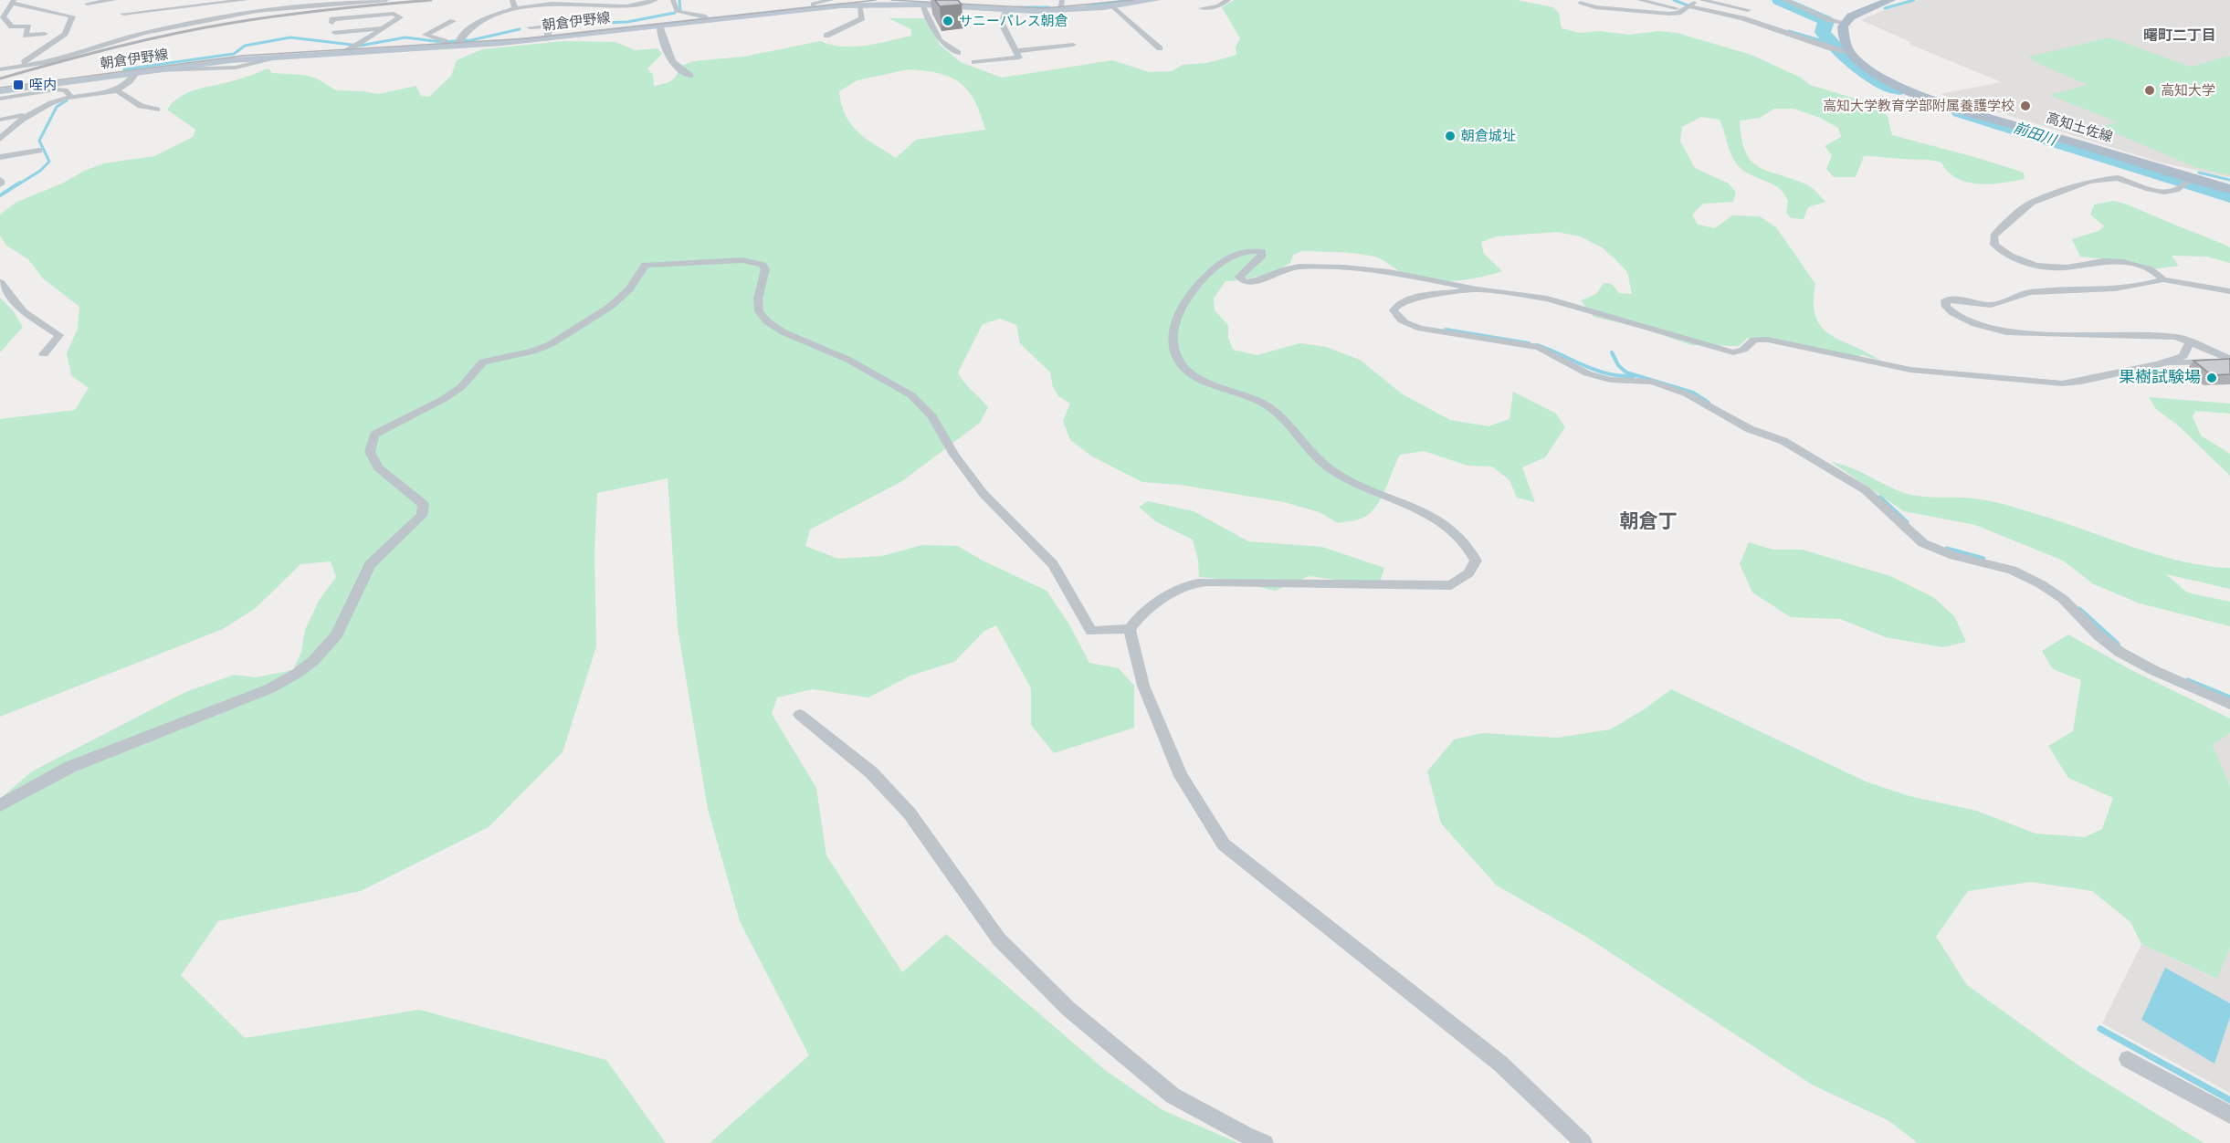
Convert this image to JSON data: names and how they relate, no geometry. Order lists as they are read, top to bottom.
{
  "streets": {
    "main road": ["朝倉伊野線", "高知土佐線"]
  },
  "districts": ["曙町二丁目", "朝倉丁"],
  "water": ["前田川"],
  "places": {
    "other": [
      "サニーパレス朝倉",
      "高知大学",
      "高知大学教育学部附属養護学校",
      "朝倉城址",
      "果樹試験場"
    ],
    "transit": ["咥内"]
  }
}
